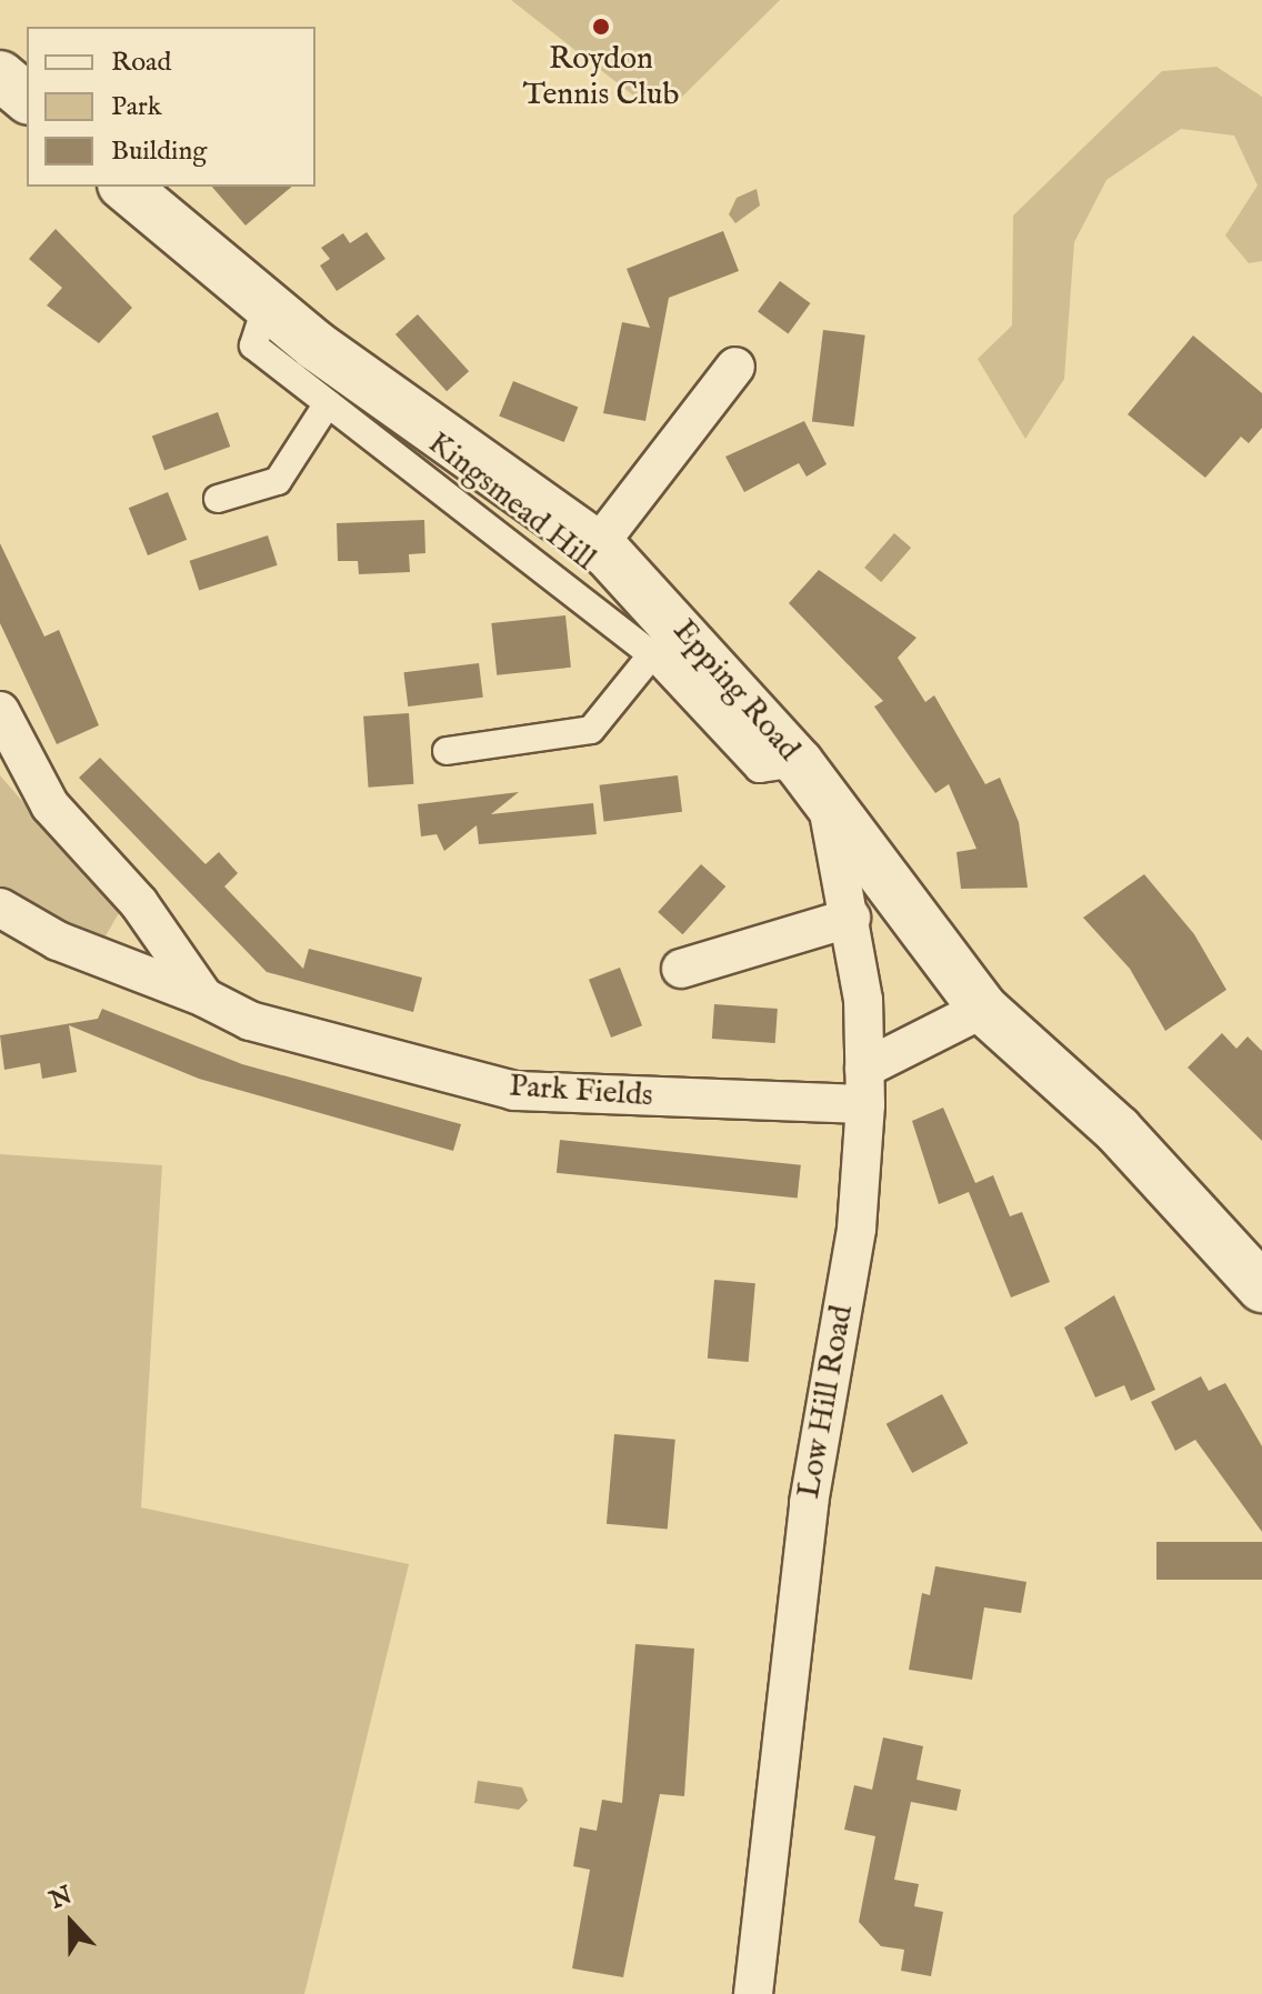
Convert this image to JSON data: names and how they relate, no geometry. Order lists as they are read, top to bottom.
{
  "streets": {
    "main road": ["Epping Road"],
    "street": ["Kingsmead Hill", "Park Fields", "Low Hill Road"]
  },
  "crossings": [
    ["Kingsmead Hill", "Epping Road"],
    ["Epping Road", "Low Hill Road"],
    ["Park Fields", "Low Hill Road"]
  ],
  "places": ["Roydon Tennis Club"],
  "legend": ["Road", "Park", "Building"],
  "north": "top"
}
